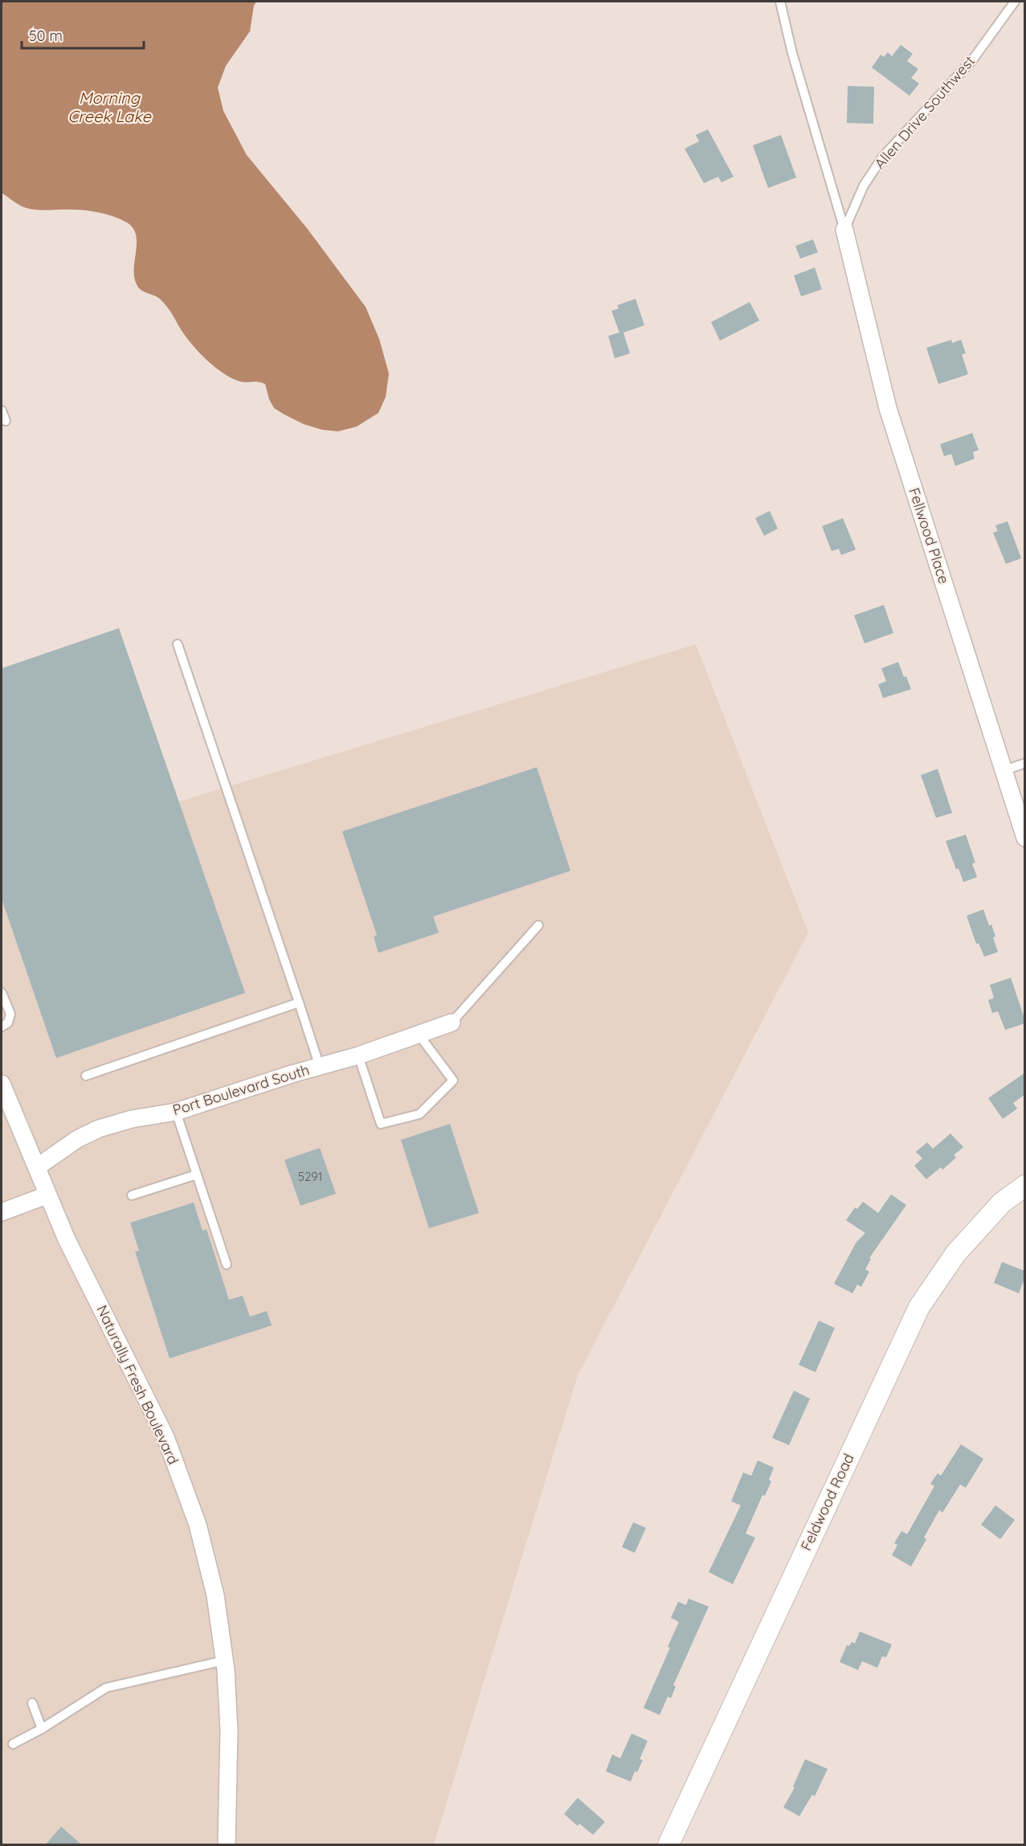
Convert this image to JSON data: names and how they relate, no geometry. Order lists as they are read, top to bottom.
{
  "streets": {
    "street": [
      "Fellwood Place",
      "Port Boulevard South",
      "Naturally Fresh Boulevard",
      "Feldwood Road"
    ],
    "lane": ["Allen Drive Southwest"]
  },
  "crossings": [
    ["Allen Drive Southwest", "Fellwood Place"],
    ["Port Boulevard South", "Naturally Fresh Boulevard"]
  ],
  "water": ["Morning Creek Lake"],
  "house_numbers": ["5291"],
  "scale_bar": "50 m"
}
